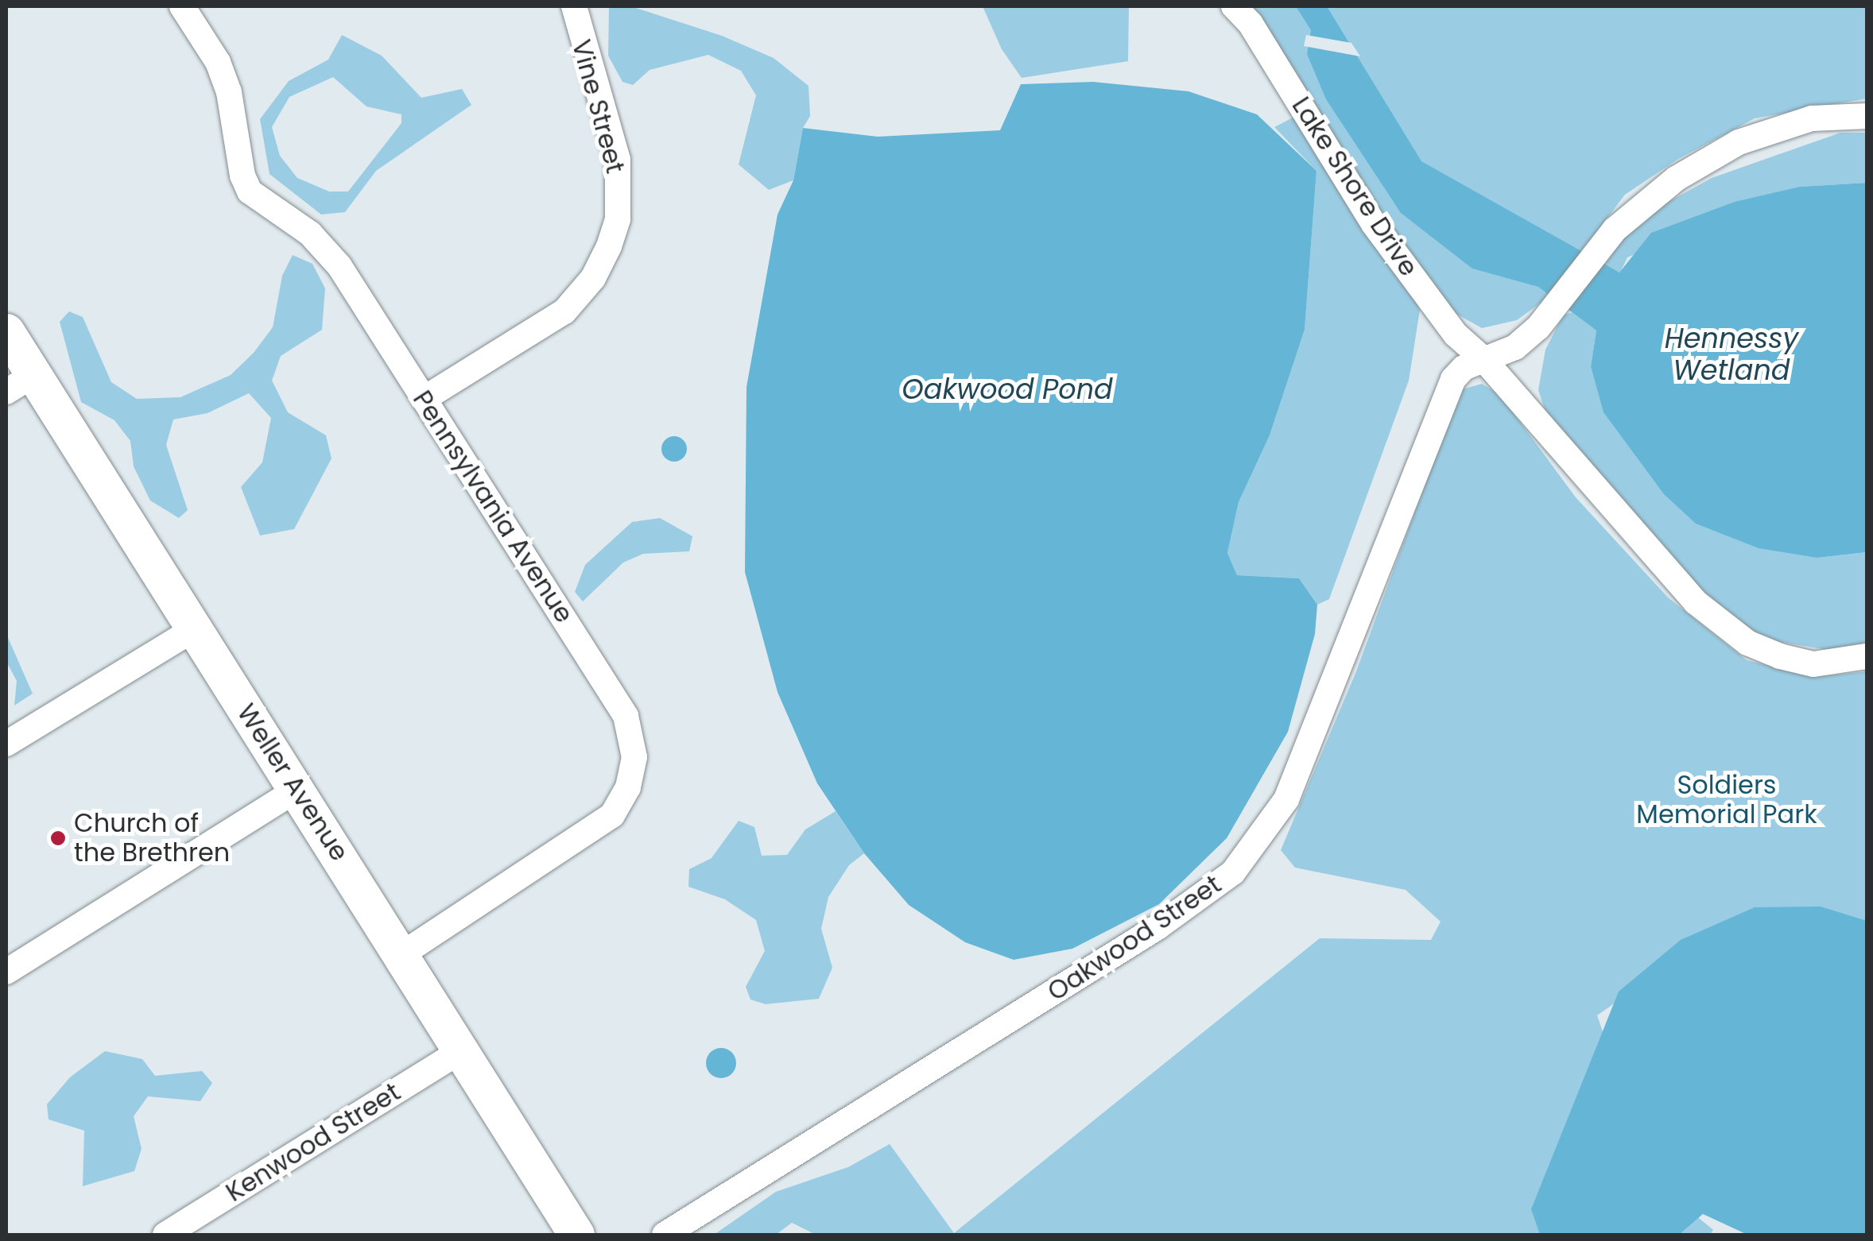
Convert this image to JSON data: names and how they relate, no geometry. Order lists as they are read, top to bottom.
{
  "streets": {
    "street": [
      "Vine Street",
      "Lake Shore Drive",
      "Pennsylvania Avenue",
      "Weller Avenue",
      "Oakwood Street",
      "Kenwood Street"
    ]
  },
  "crossings": [
    ["Vine Street", "Pennsylvania Avenue"],
    ["Lake Shore Drive", "Oakwood Street"],
    ["Pennsylvania Avenue", "Weller Avenue"],
    ["Weller Avenue", "Kenwood Street"]
  ],
  "water": ["Hennessy Wetland", "Oakwood Pond"],
  "parks": ["Soldiers Memorial Park"],
  "places": ["Church of the Brethren"]
}
